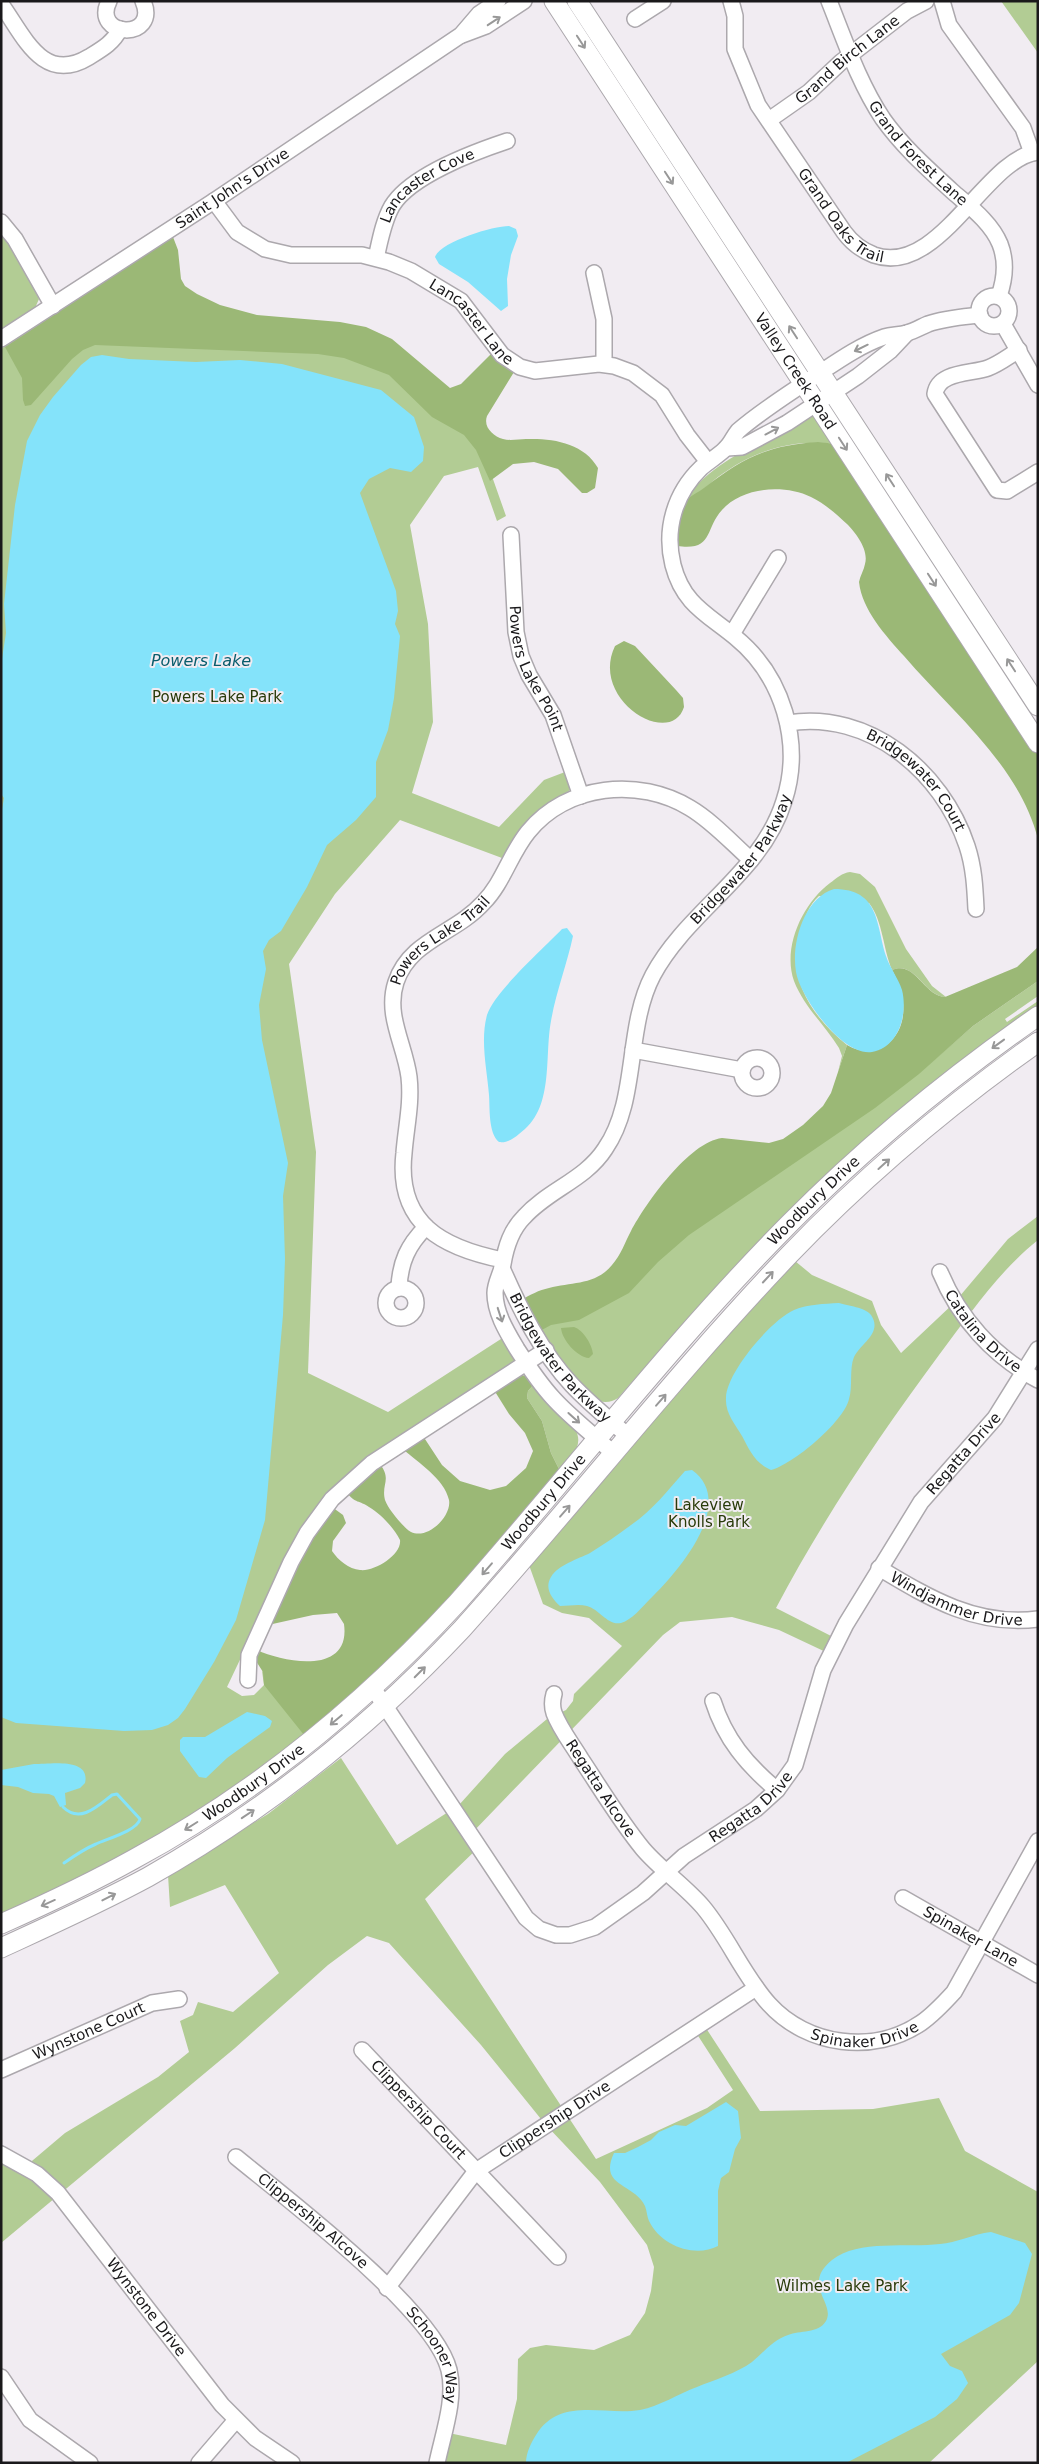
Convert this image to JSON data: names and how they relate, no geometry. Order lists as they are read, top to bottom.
{
  "streets": {
    "main road": ["Valley Creek Road", "Woodbury Drive"],
    "street": [
      "Grand Birch Lane",
      "Grand Forest Lane",
      "Saint John's Drive",
      "Lancaster Cove",
      "Grand Oaks Trail",
      "Lancaster Lane",
      "Powers Lake Point",
      "Bridgewater Court",
      "Bridgewater Parkway",
      "Powers Lake Trail",
      "Catalina Drive",
      "Regatta Drive",
      "Windjammer Drive",
      "Regatta Alcove",
      "Spinaker Lane",
      "Spinaker Drive",
      "Wynstone Court",
      "Clippership Court",
      "Clippership Drive",
      "Clippership Alcove",
      "Wynstone Drive",
      "Schooner Way"
    ]
  },
  "crossings": [
    ["Grand Birch Lane", "Grand Forest Lane"],
    ["Grand Birch Lane", "Grand Oaks Trail"],
    ["Grand Forest Lane", "Grand Oaks Trail"],
    ["Grand Forest Lane", "Bridgewater Parkway"],
    ["Saint John's Drive", "Lancaster Lane"],
    ["Lancaster Cove", "Lancaster Lane"],
    ["Lancaster Lane", "Bridgewater Parkway"],
    ["Valley Creek Road", "Bridgewater Parkway"],
    ["Powers Lake Point", "Powers Lake Trail"],
    ["Bridgewater Court", "Bridgewater Parkway"],
    ["Bridgewater Parkway", "Powers Lake Trail"],
    ["Bridgewater Parkway", "Woodbury Drive"],
    ["Woodbury Drive", "Regatta Drive"],
    ["Catalina Drive", "Regatta Drive"],
    ["Regatta Drive", "Windjammer Drive"],
    ["Regatta Drive", "Regatta Alcove"],
    ["Regatta Drive", "Spinaker Drive"],
    ["Regatta Alcove", "Spinaker Drive"],
    ["Spinaker Lane", "Spinaker Drive"],
    ["Spinaker Drive", "Clippership Drive"],
    ["Clippership Court", "Clippership Drive"],
    ["Clippership Drive", "Clippership Alcove"],
    ["Clippership Drive", "Schooner Way"],
    ["Clippership Alcove", "Schooner Way"]
  ],
  "water": ["Powers Lake"],
  "parks": ["Powers Lake Park", "Lakeview Knolls Park", "Wilmes Lake Park"]
}
